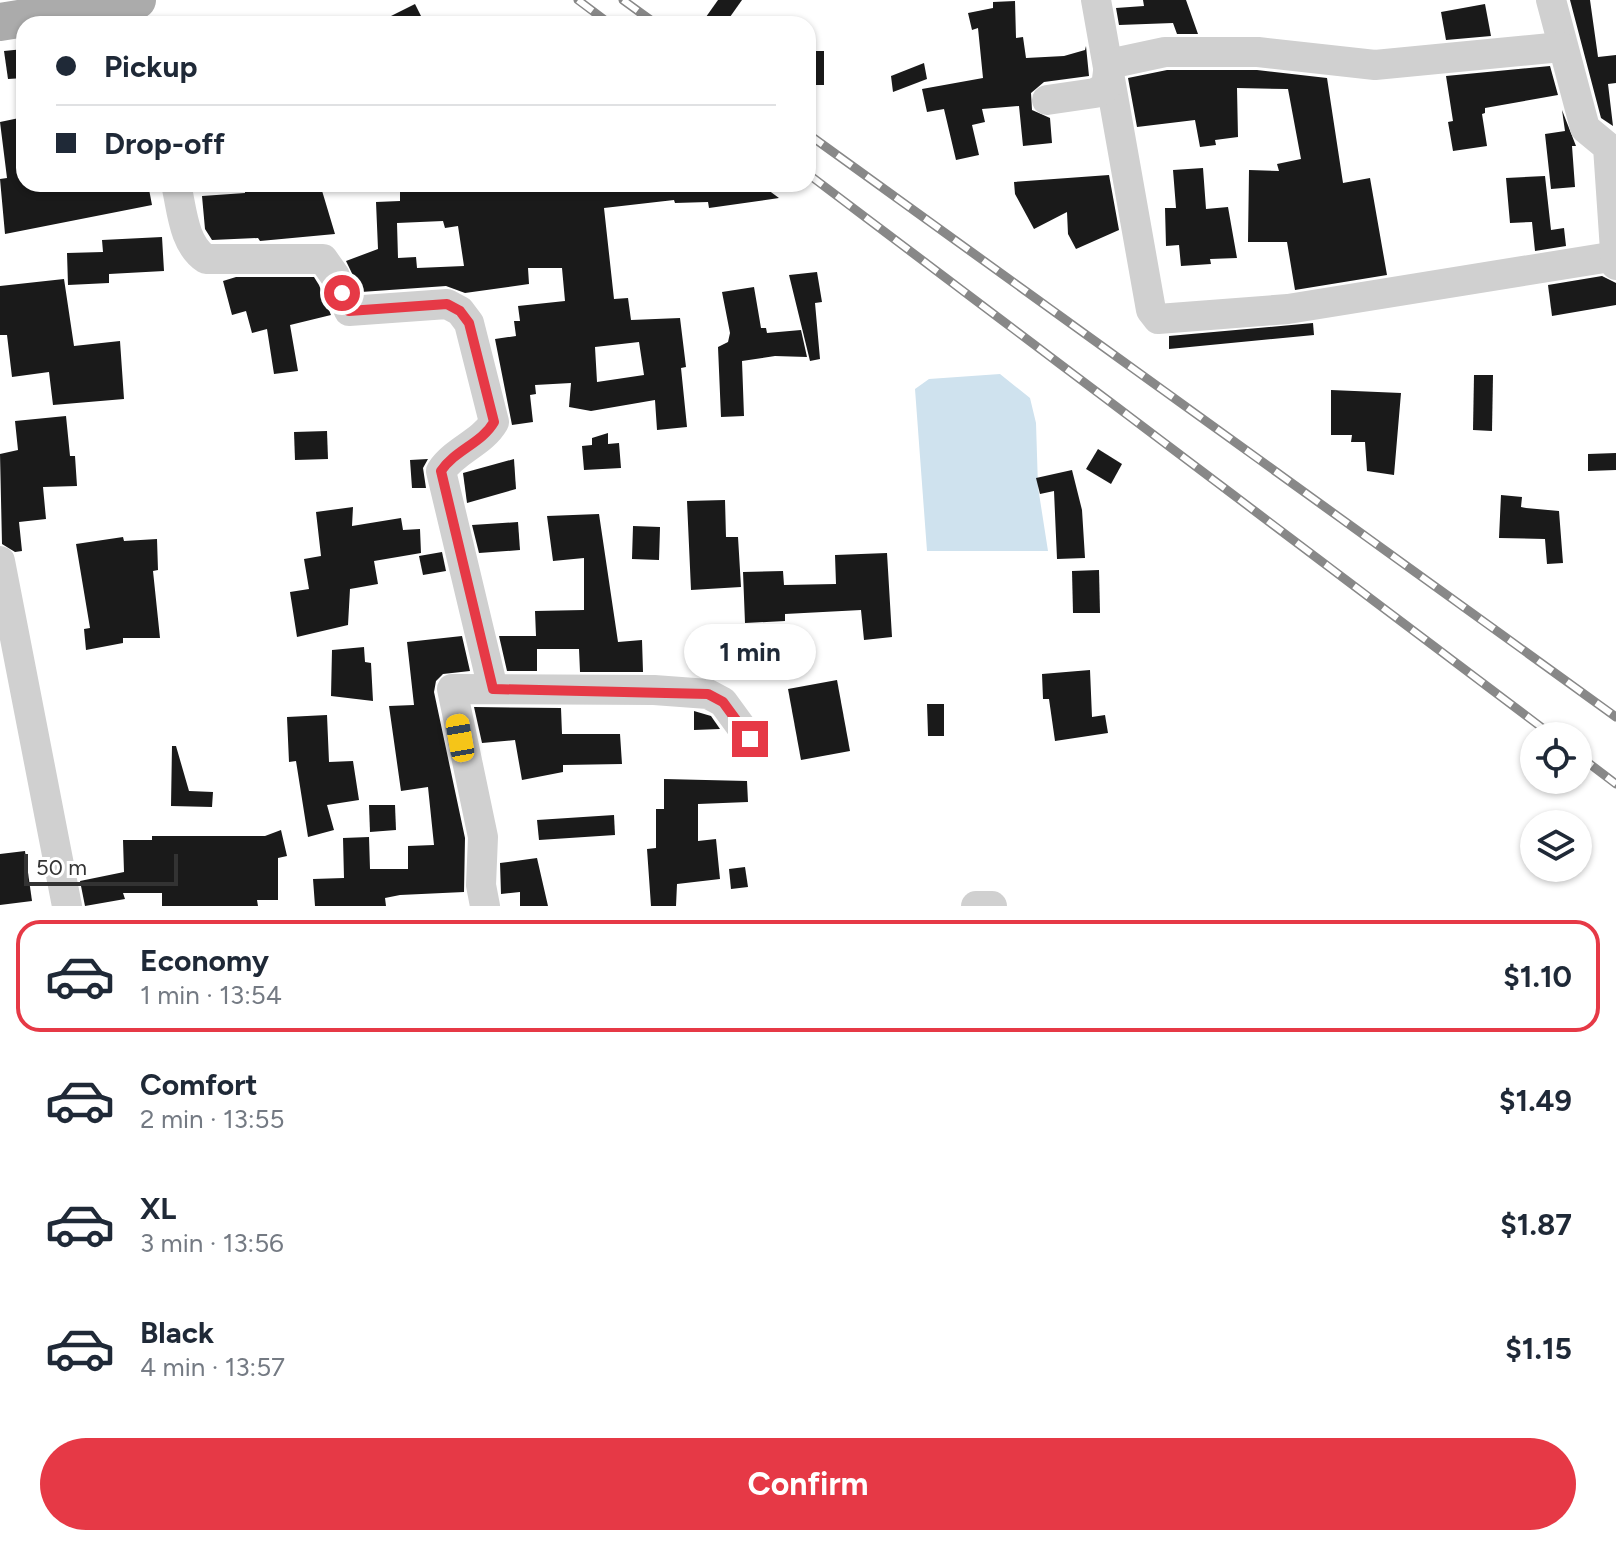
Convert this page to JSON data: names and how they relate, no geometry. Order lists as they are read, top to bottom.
{
  "scale_bar": "50 m",
  "page": {
    "banner": ["Pickup", "Drop-off"],
    "bubble": "1 min",
    "scale": "50 m",
    "list": [
      {
        "name": "Economy",
        "note": "1 min · 13:54",
        "value": "$1.10"
      },
      {
        "name": "Comfort",
        "note": "2 min · 13:55",
        "value": "$1.49"
      },
      {
        "name": "XL",
        "note": "3 min · 13:56",
        "value": "$1.87"
      },
      {
        "name": "Black",
        "note": "4 min · 13:57",
        "value": "$1.15"
      }
    ],
    "buttons": "Confirm"
  }
}
